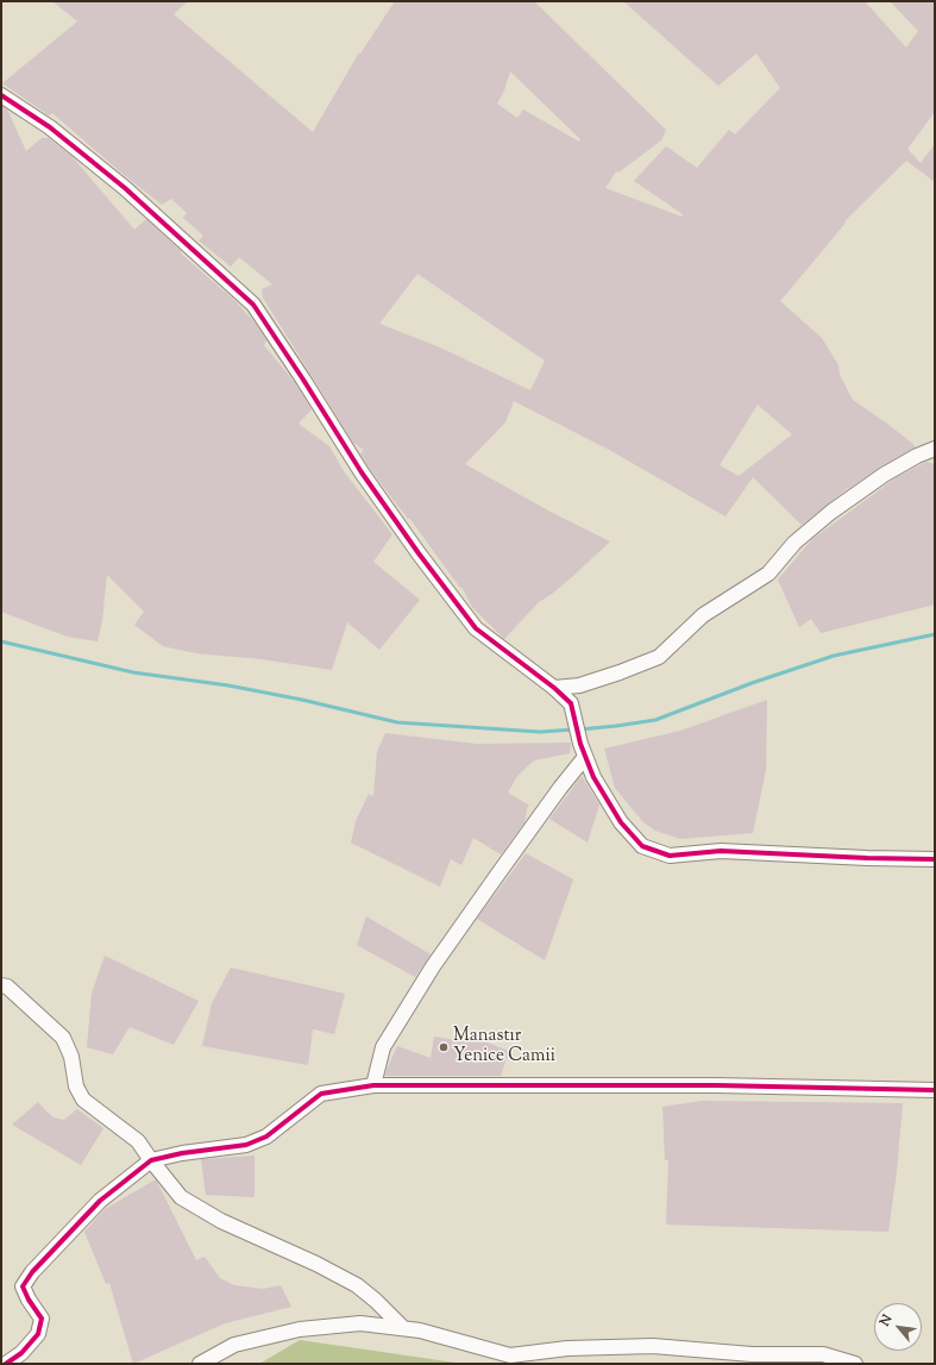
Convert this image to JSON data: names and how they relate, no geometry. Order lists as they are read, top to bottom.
{
  "places": ["Manastır Yenice Camii"],
  "north": "top left"
}
